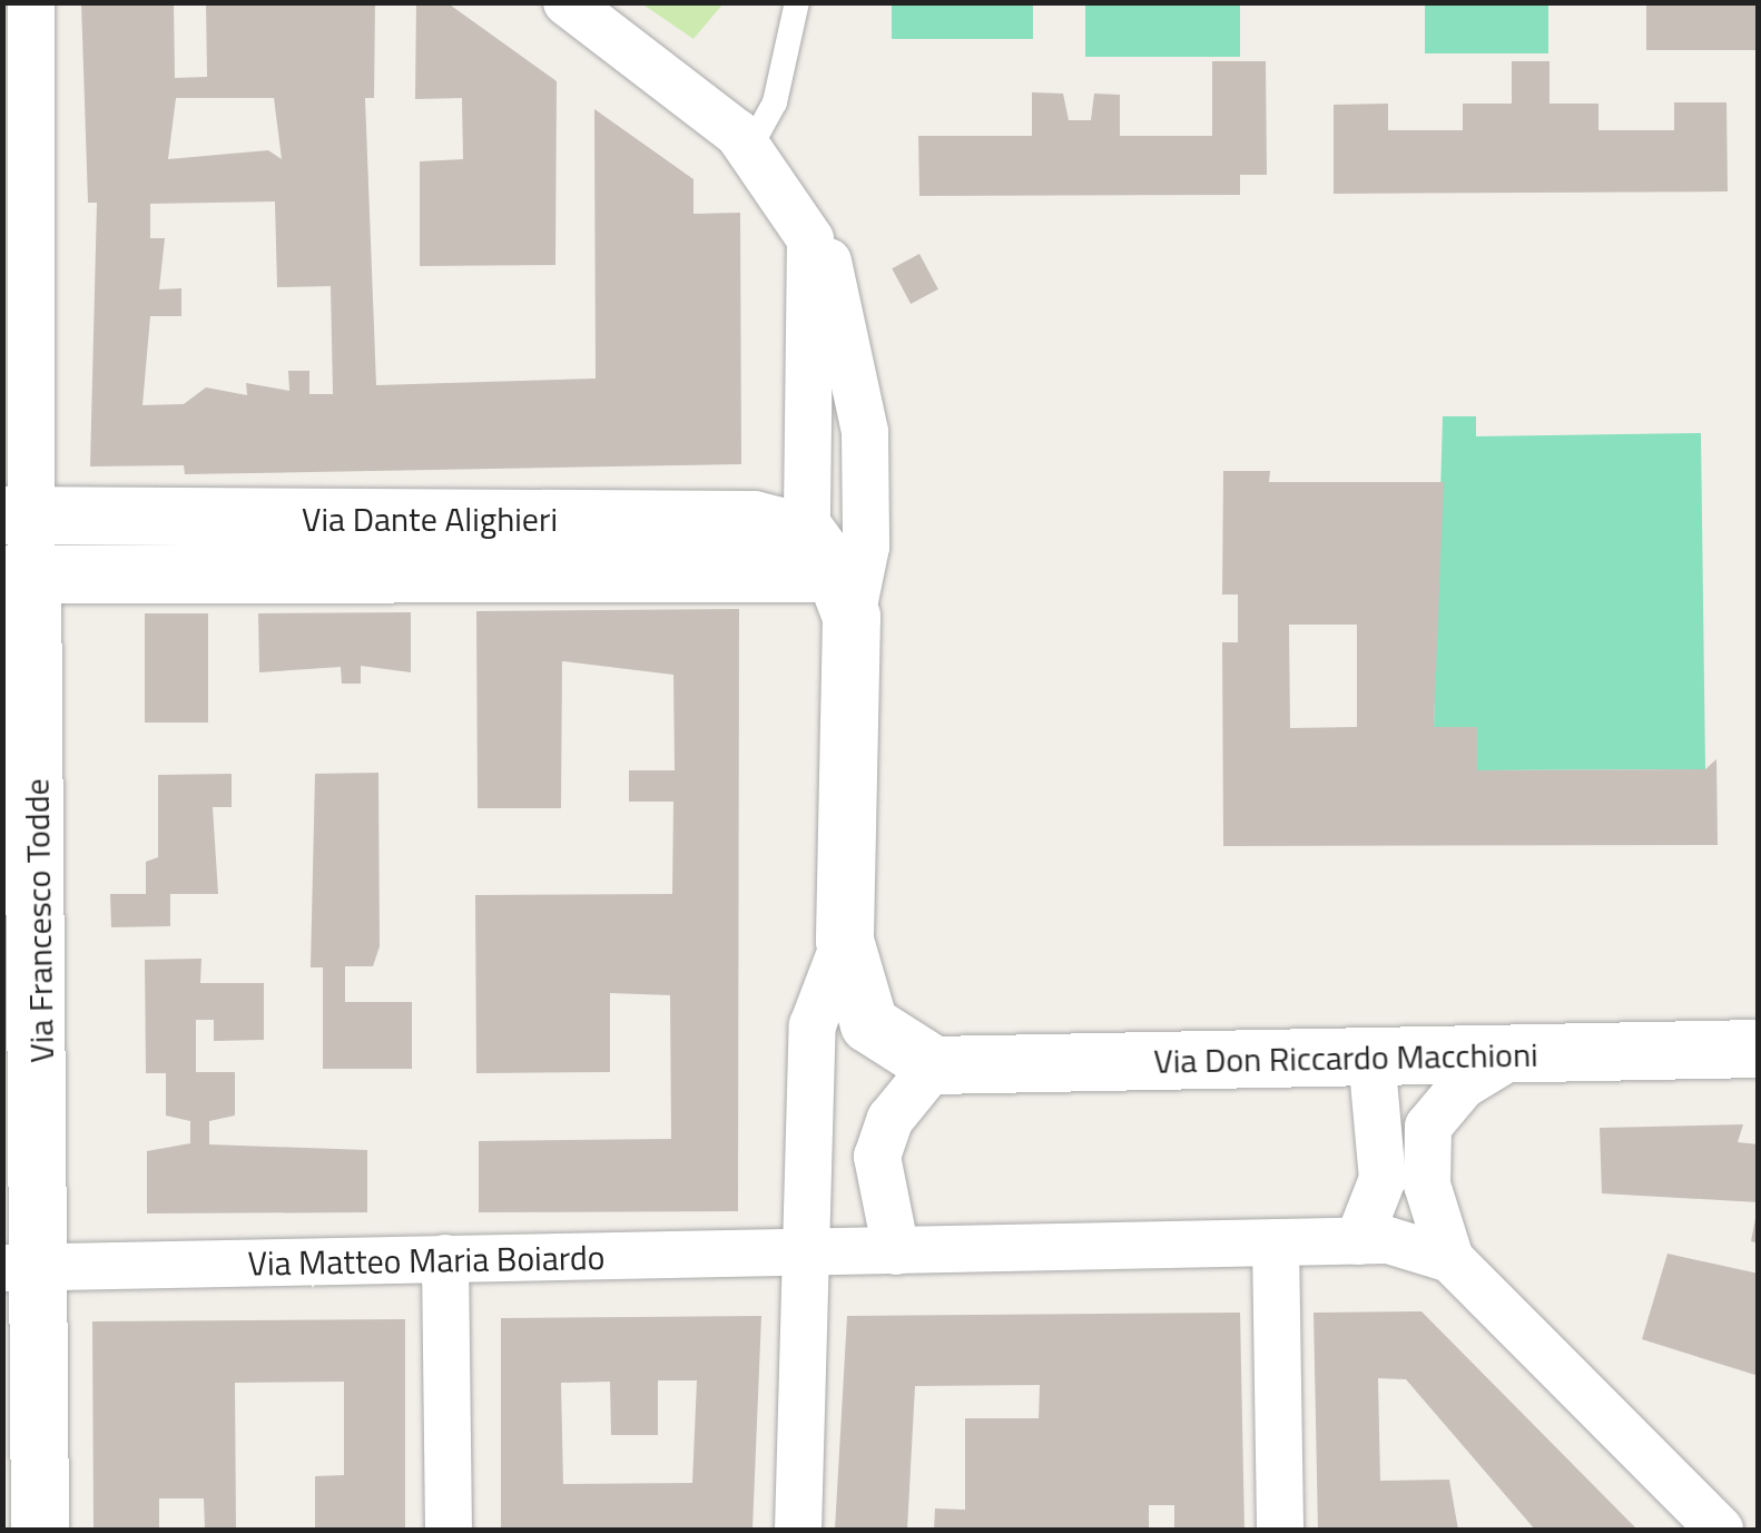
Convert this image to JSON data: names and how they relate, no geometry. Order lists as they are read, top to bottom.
{
  "streets": {
    "street": [
      "Via Dante Alighieri",
      "Via Francesco Todde",
      "Via Don Riccardo Macchioni",
      "Via Matteo Maria Boiardo"
    ]
  },
  "crossings": [
    ["Via Dante Alighieri", "Via Francesco Todde"],
    ["Via Francesco Todde", "Via Matteo Maria Boiardo"]
  ]
}
